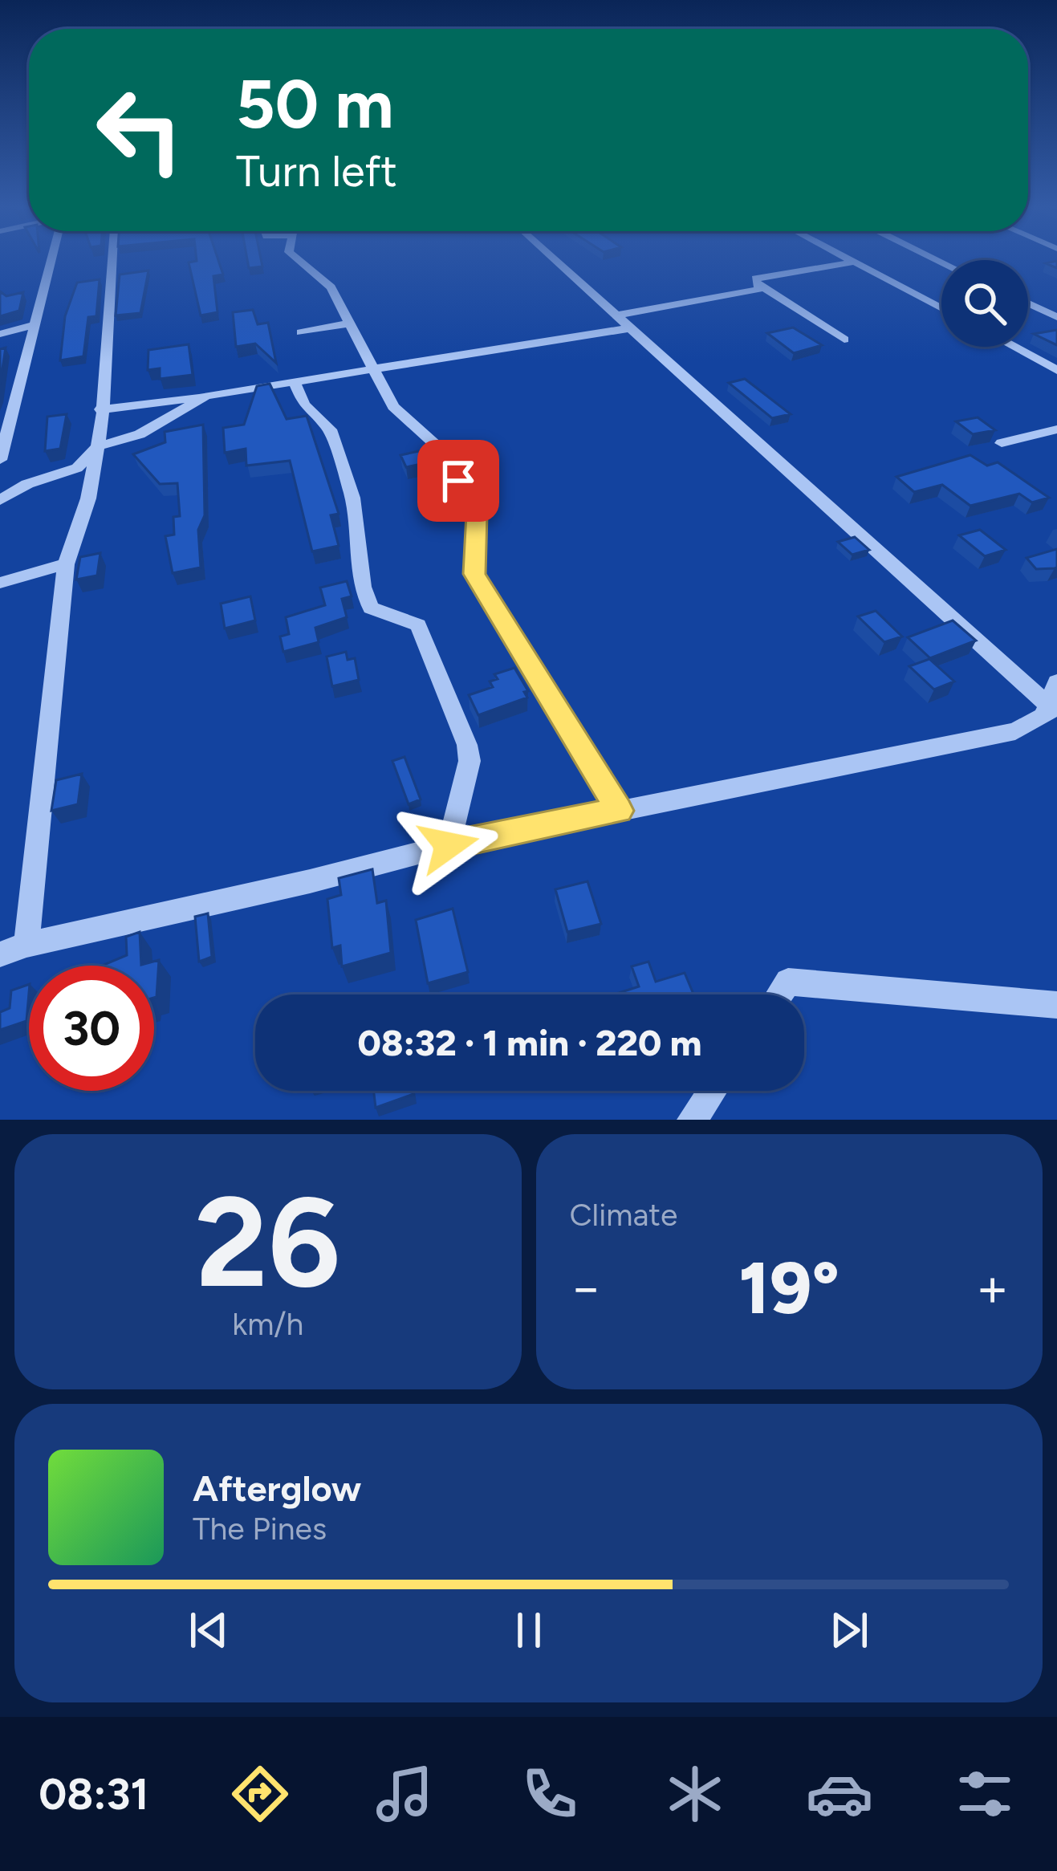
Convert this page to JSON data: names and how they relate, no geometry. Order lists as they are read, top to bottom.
{
  "page": {
    "turn": ["50 m", "Turn left"],
    "limit": "30",
    "trip": "08:32 · 1 min · 220 m",
    "tile": [
      ["26", "km/h"],
      "Climate"
    ],
    "heat": ["−", "19°", "+"],
    "song": ["Afterglow", "The Pines"],
    "tabs": "08:31"
  }
}
